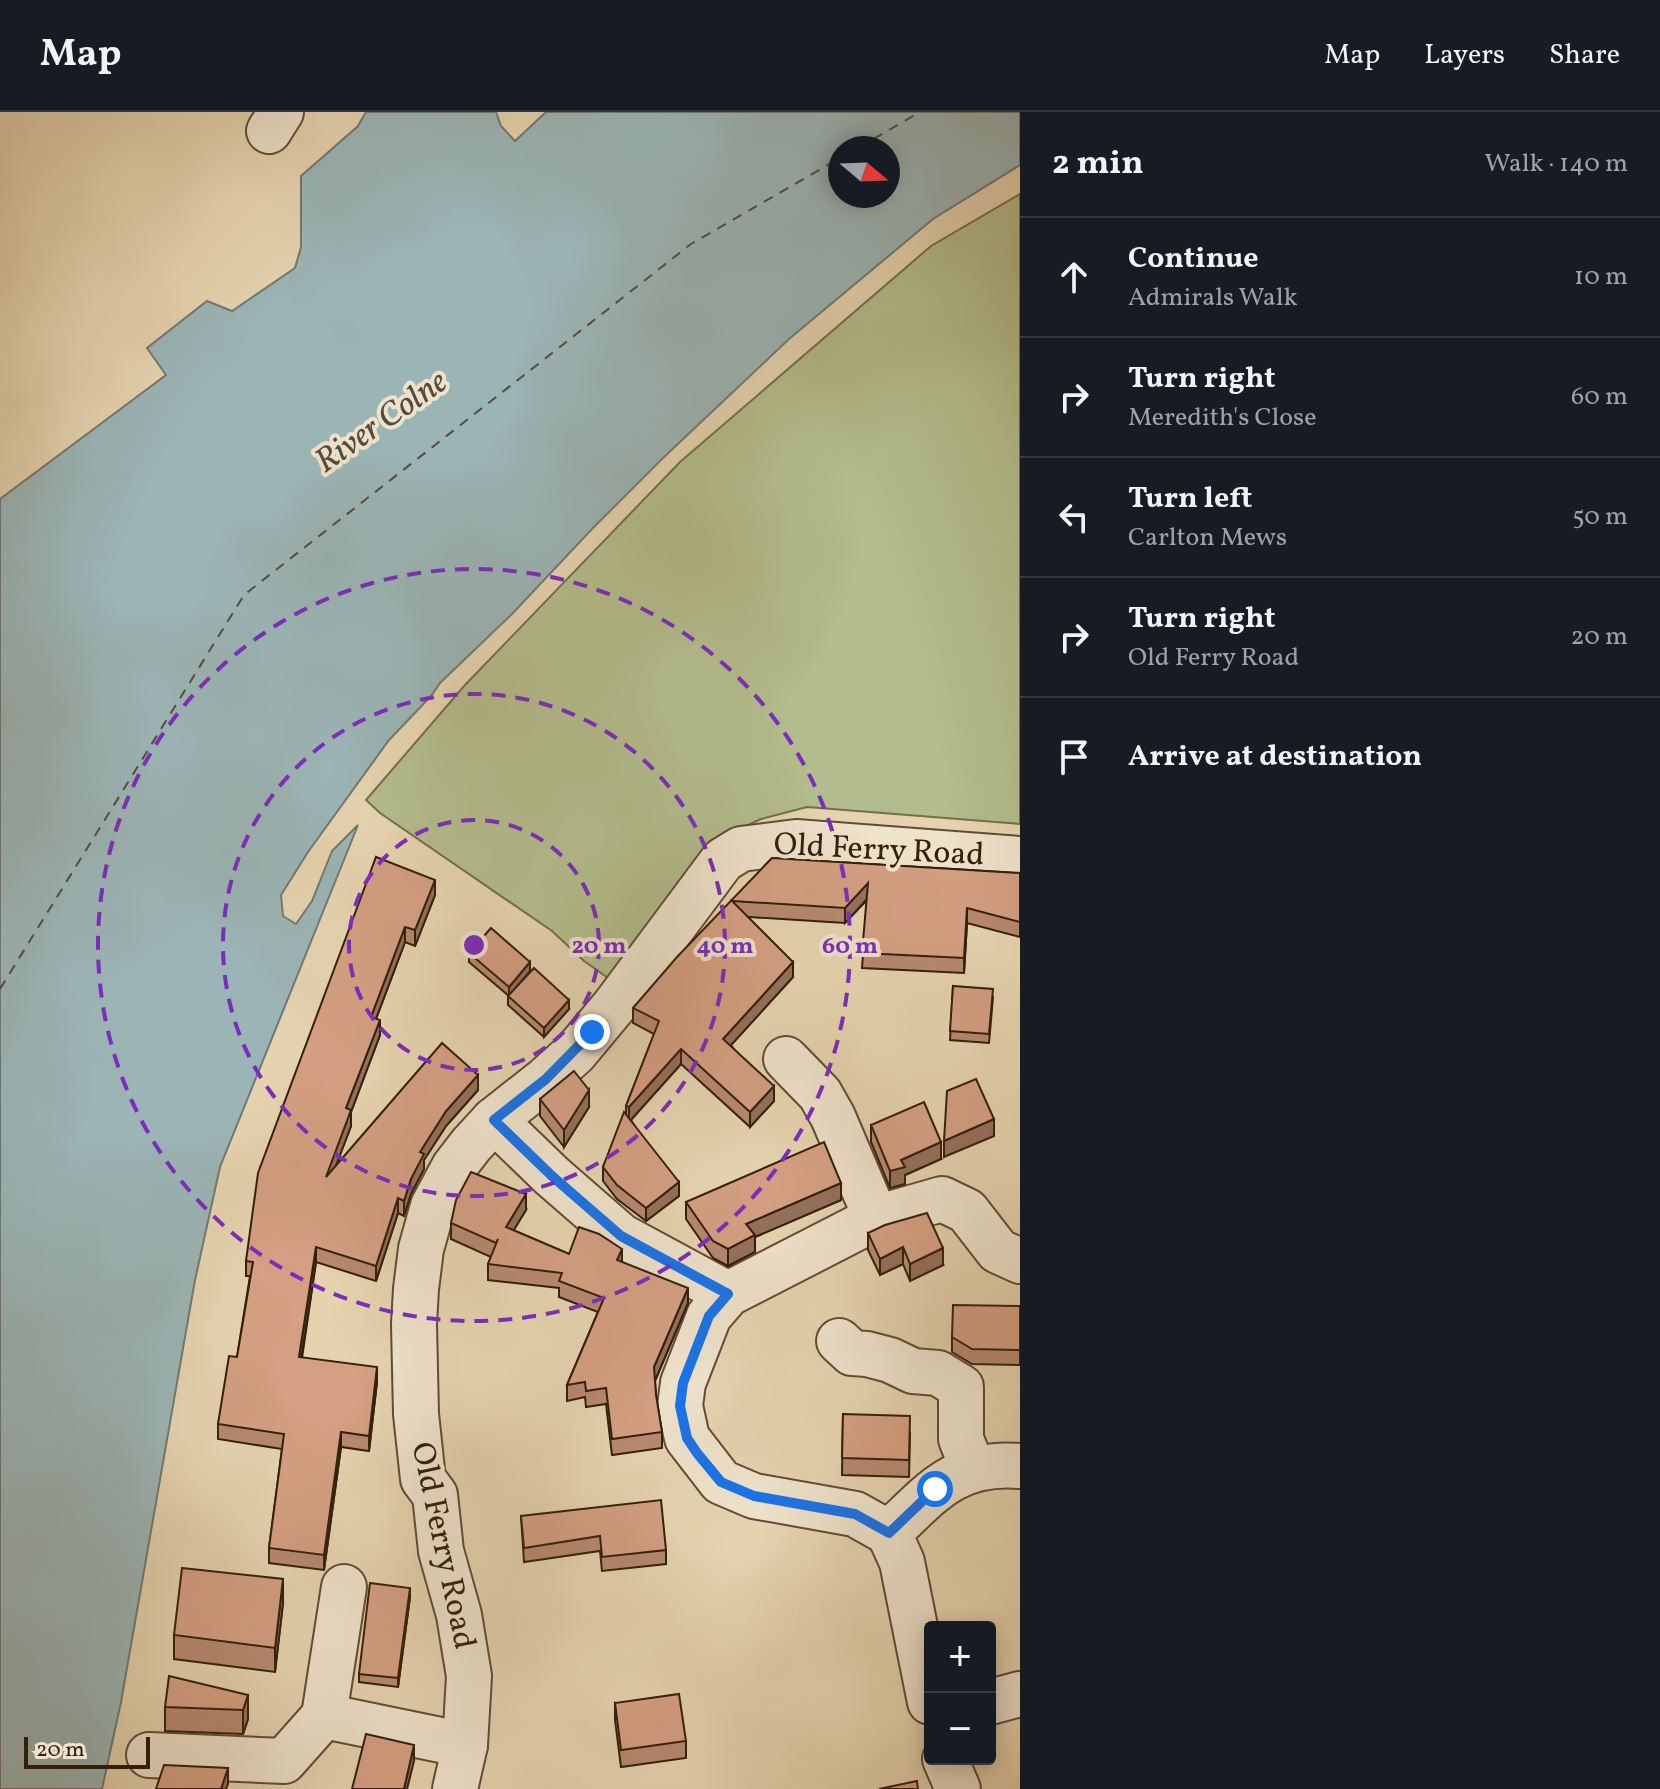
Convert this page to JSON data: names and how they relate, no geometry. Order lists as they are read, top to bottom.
{
  "streets": {
    "street": ["Old Ferry Road"]
  },
  "water": ["River Colne"],
  "scale_bar": "20 m",
  "north": "right",
  "page": {
    "header": "Map",
    "nav": ["Map", "Layers", "Share"],
    "heading": ["2 min", "Walk · 140 m"],
    "list": [
      ["Continue", "Admirals Walk", "10 m"],
      ["Turn right", "Meredith's Close", "60 m"],
      ["Turn left", "Carlton Mews", "50 m"],
      ["Turn right", "Old Ferry Road", "20 m"],
      "Arrive at destination"
    ],
    "map_buttons": ["+", "−"],
    "scale": "20 m"
  },
  "rings": ["20 m", "40 m", "60 m"]
}
